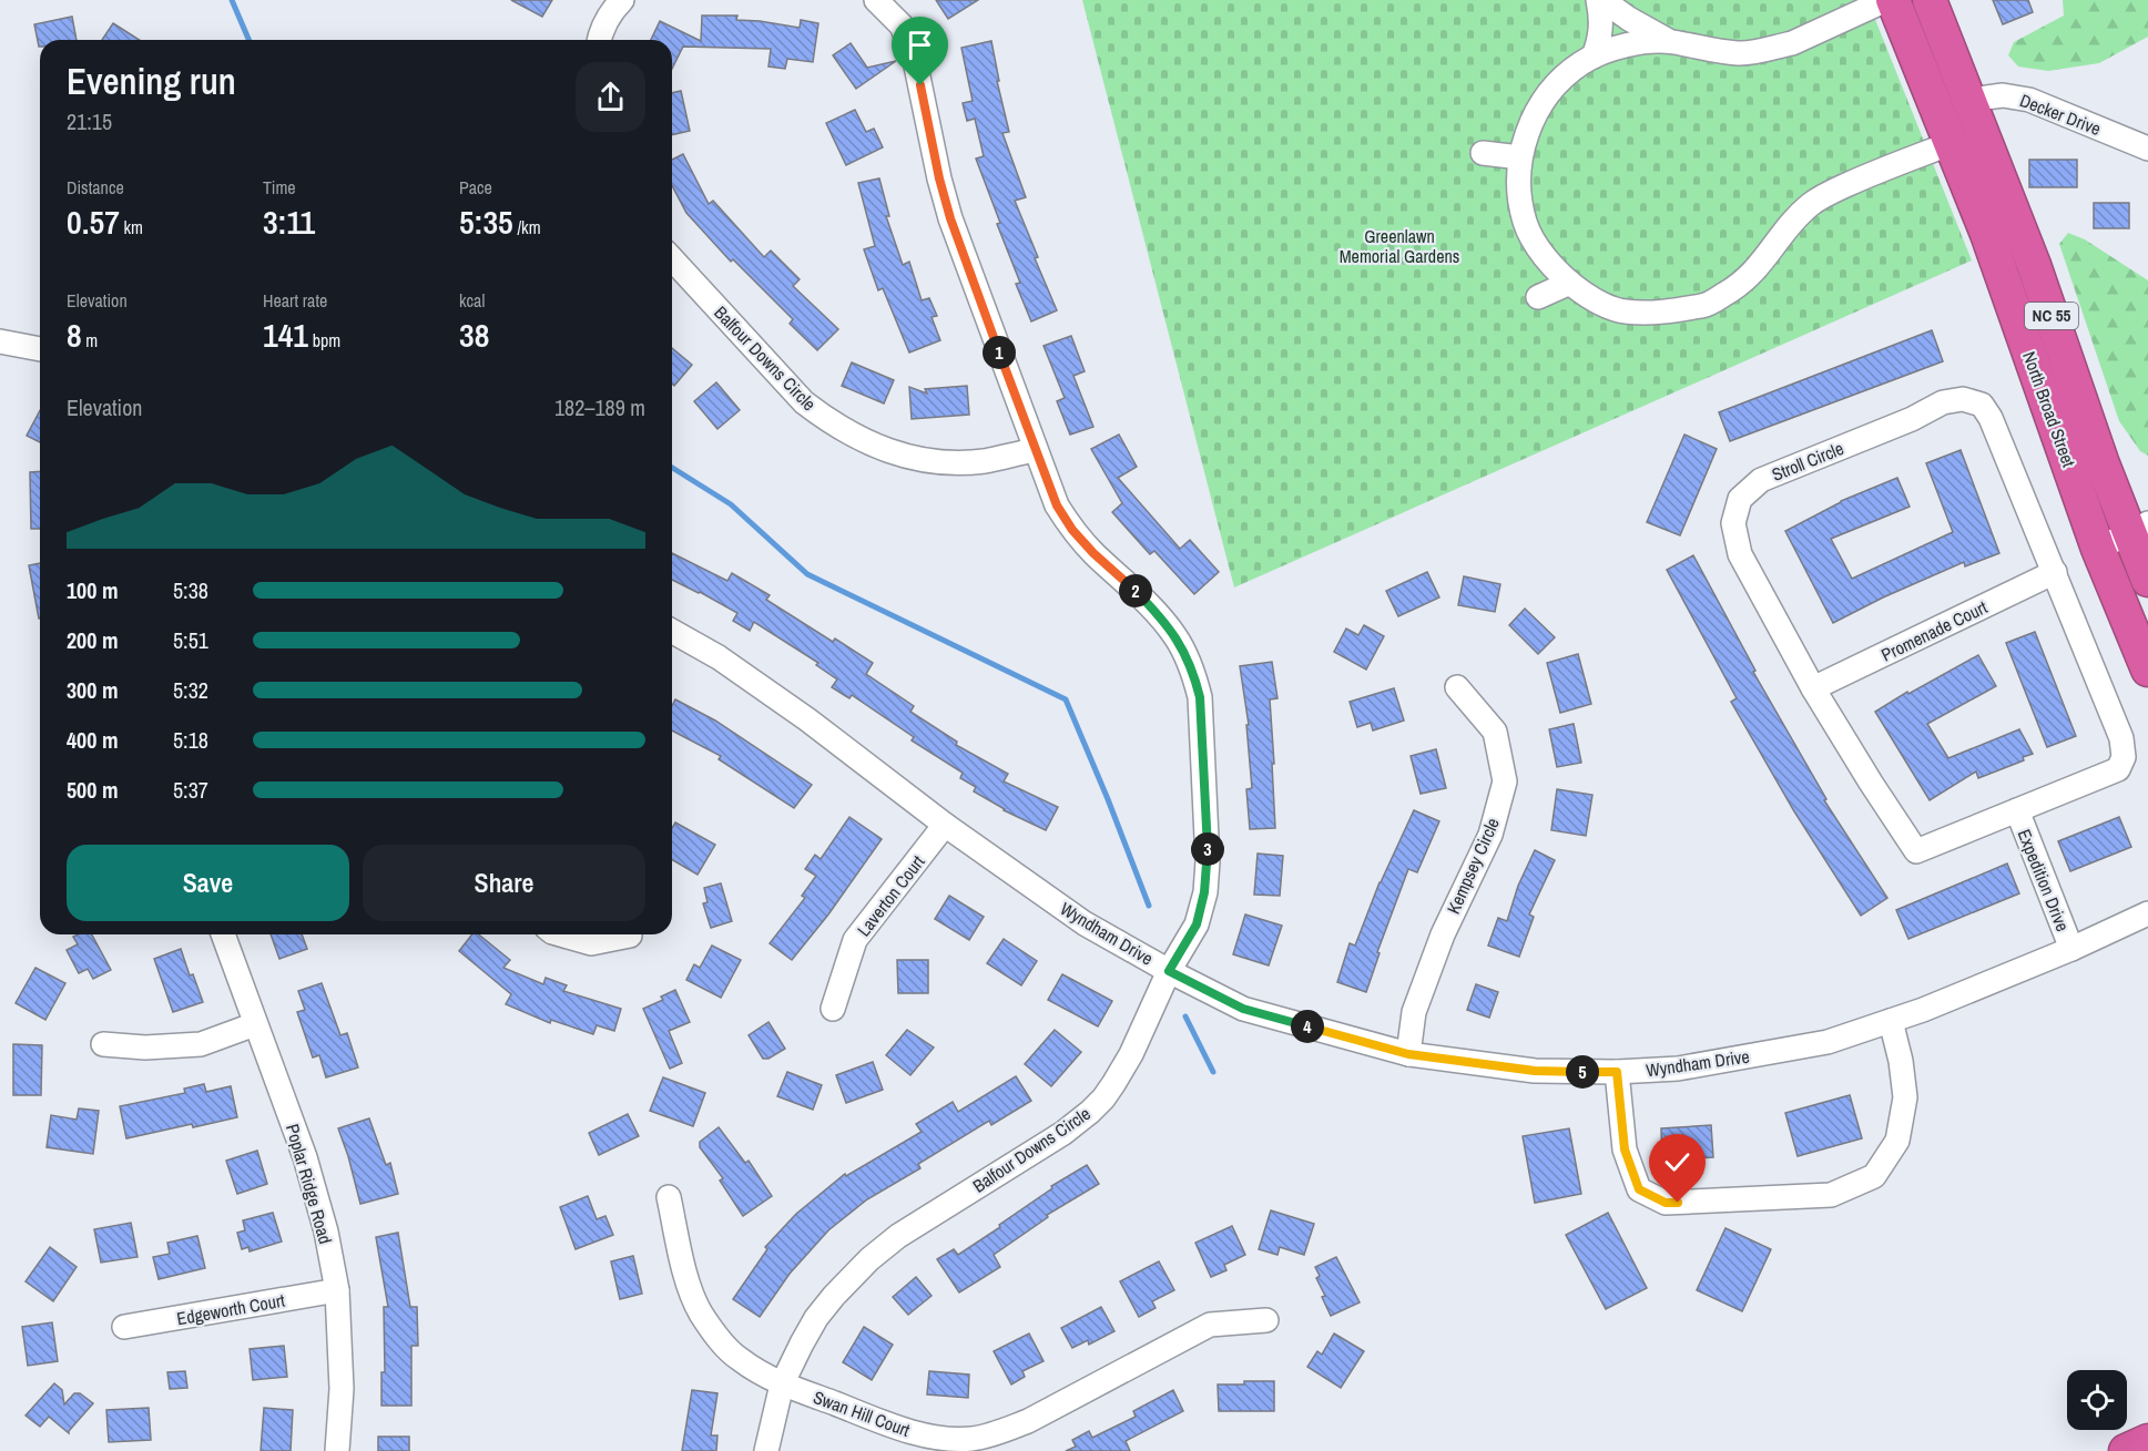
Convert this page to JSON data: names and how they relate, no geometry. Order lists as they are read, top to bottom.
{
  "streets": {
    "highway": ["NC 55", "North Broad Street"],
    "street": [
      "Decker Drive",
      "Balfour Downs Circle",
      "Stroll Circle",
      "Promenade Court",
      "Kempsey Circle",
      "Expedition Drive",
      "Laverton Court",
      "Wyndham Drive",
      "Poplar Ridge Road",
      "Edgeworth Court",
      "Swan Hill Court"
    ]
  },
  "crossings": [
    ["Decker Drive", "North Broad Street"],
    ["Balfour Downs Circle", "Wyndham Drive"],
    ["Balfour Downs Circle", "Swan Hill Court"],
    ["Stroll Circle", "Promenade Court"],
    ["Stroll Circle", "Expedition Drive"],
    ["Kempsey Circle", "Wyndham Drive"],
    ["Expedition Drive", "Wyndham Drive"],
    ["Laverton Court", "Wyndham Drive"],
    ["Poplar Ridge Road", "Edgeworth Court"]
  ],
  "parks": ["Greenlawn Memorial Gardens"],
  "page": {
    "heading": ["Evening run", "21:15"],
    "stats": [
      ["Distance", "0.57 km"],
      ["Time", "3:11"],
      ["Pace", "5:35 /km"],
      ["Elevation", "8 m"],
      ["Heart rate", "141 bpm"],
      ["kcal", "38"]
    ],
    "pins": [
      "1",
      "2",
      "3",
      "4",
      "5"
    ],
    "chart": ["Elevation", "182–189 m"],
    "list": [
      {
        "name": "100 m",
        "note": "5:38"
      },
      {
        "name": "200 m",
        "note": "5:51"
      },
      {
        "name": "300 m",
        "note": "5:32"
      },
      {
        "name": "400 m",
        "note": "5:18"
      },
      {
        "name": "500 m",
        "note": "5:37"
      }
    ],
    "buttons": ["Save", "Share"]
  }
}
